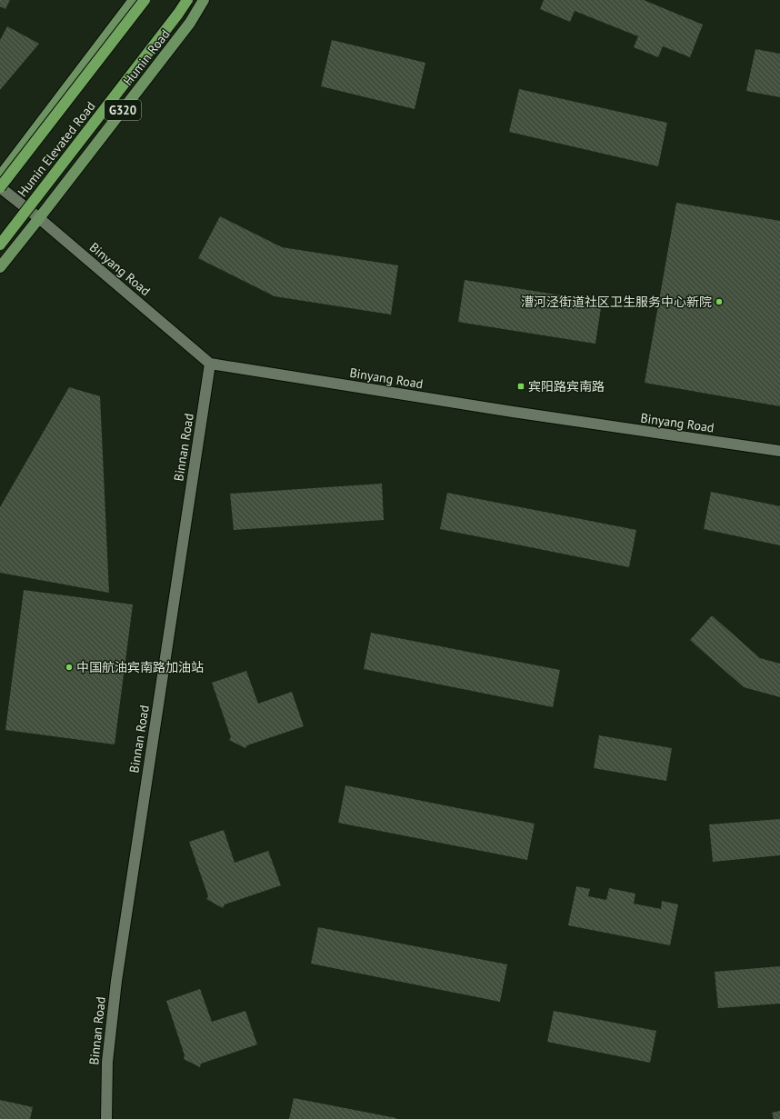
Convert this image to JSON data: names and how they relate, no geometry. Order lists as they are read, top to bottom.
{
  "streets": {
    "highway": ["Humin Elevated Road"],
    "main road": ["Humin Road", "G320"],
    "street": ["Binyang Road", "Binnan Road"]
  },
  "crossings": [
    ["Humin Road", "Binyang Road"],
    ["Humin Elevated Road", "Binyang Road"],
    ["Binyang Road", "Binnan Road"]
  ],
  "places": {
    "other": ["漕河泾街道社区卫生服务中心新院", "中国航油宾南路加油站"],
    "transit": ["宾阳路宾南路"]
  }
}
